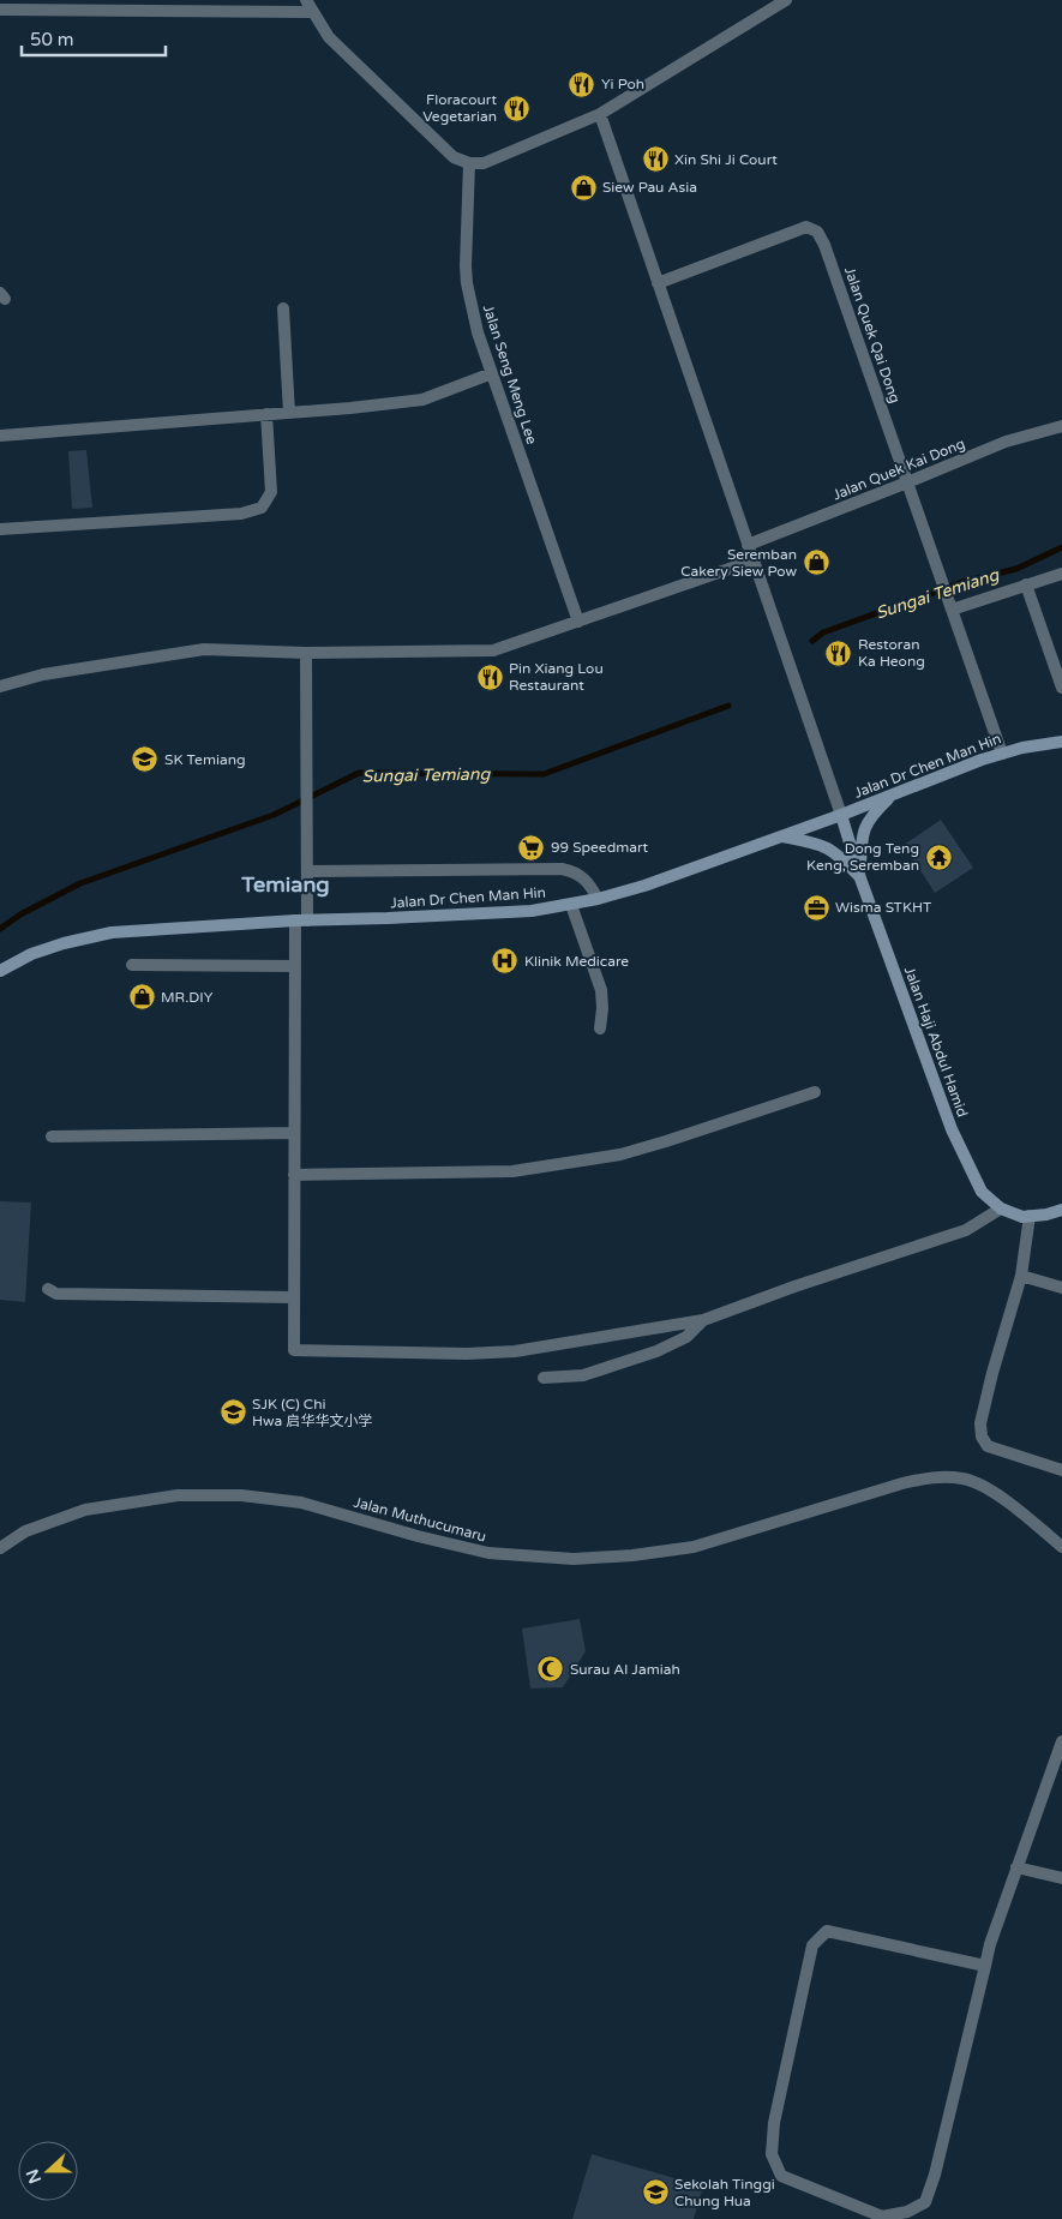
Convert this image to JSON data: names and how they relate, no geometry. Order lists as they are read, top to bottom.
{
  "streets": {
    "street": [
      "Jalan Quek Qai Dong",
      "Jalan Seng Meng Lee",
      "Jalan Quek Kai Dong",
      "Jalan Dr Chen Man Hin",
      "Jalan Haji Abdul Hamid",
      "Jalan Muthucumaru"
    ]
  },
  "crossings": [
    ["Jalan Quek Qai Dong", "Jalan Quek Kai Dong"],
    ["Jalan Quek Qai Dong", "Jalan Dr Chen Man Hin"],
    ["Jalan Dr Chen Man Hin", "Jalan Haji Abdul Hamid"]
  ],
  "districts": ["Temiang"],
  "water": ["Sungai Temiang"],
  "places": {
    "restaurant": [
      "Yi Poh",
      "Floracourt Vegetarian",
      "Xin Shi Ji Court",
      "Restoran Ka Heong",
      "Pin Xiang Lou Restaurant"
    ],
    "shop": ["Siew Pau Asia", "Seremban Cakery Siew Pow", "MR.DIY"],
    "school or university": ["SK Temiang", "SJK (C) Chi Hwa 启华华文小学", "Sekolah Tinggi Chung Hua"],
    "supermarket": ["99 Speedmart"],
    "temple": ["Dong Teng Keng, Seremban"],
    "office": ["Wisma STKHT"],
    "hospital": ["Klinik Medicare"],
    "mosque": ["Surau Al Jamiah"]
  },
  "scale_bar": "50 m",
  "north": "left"
}
